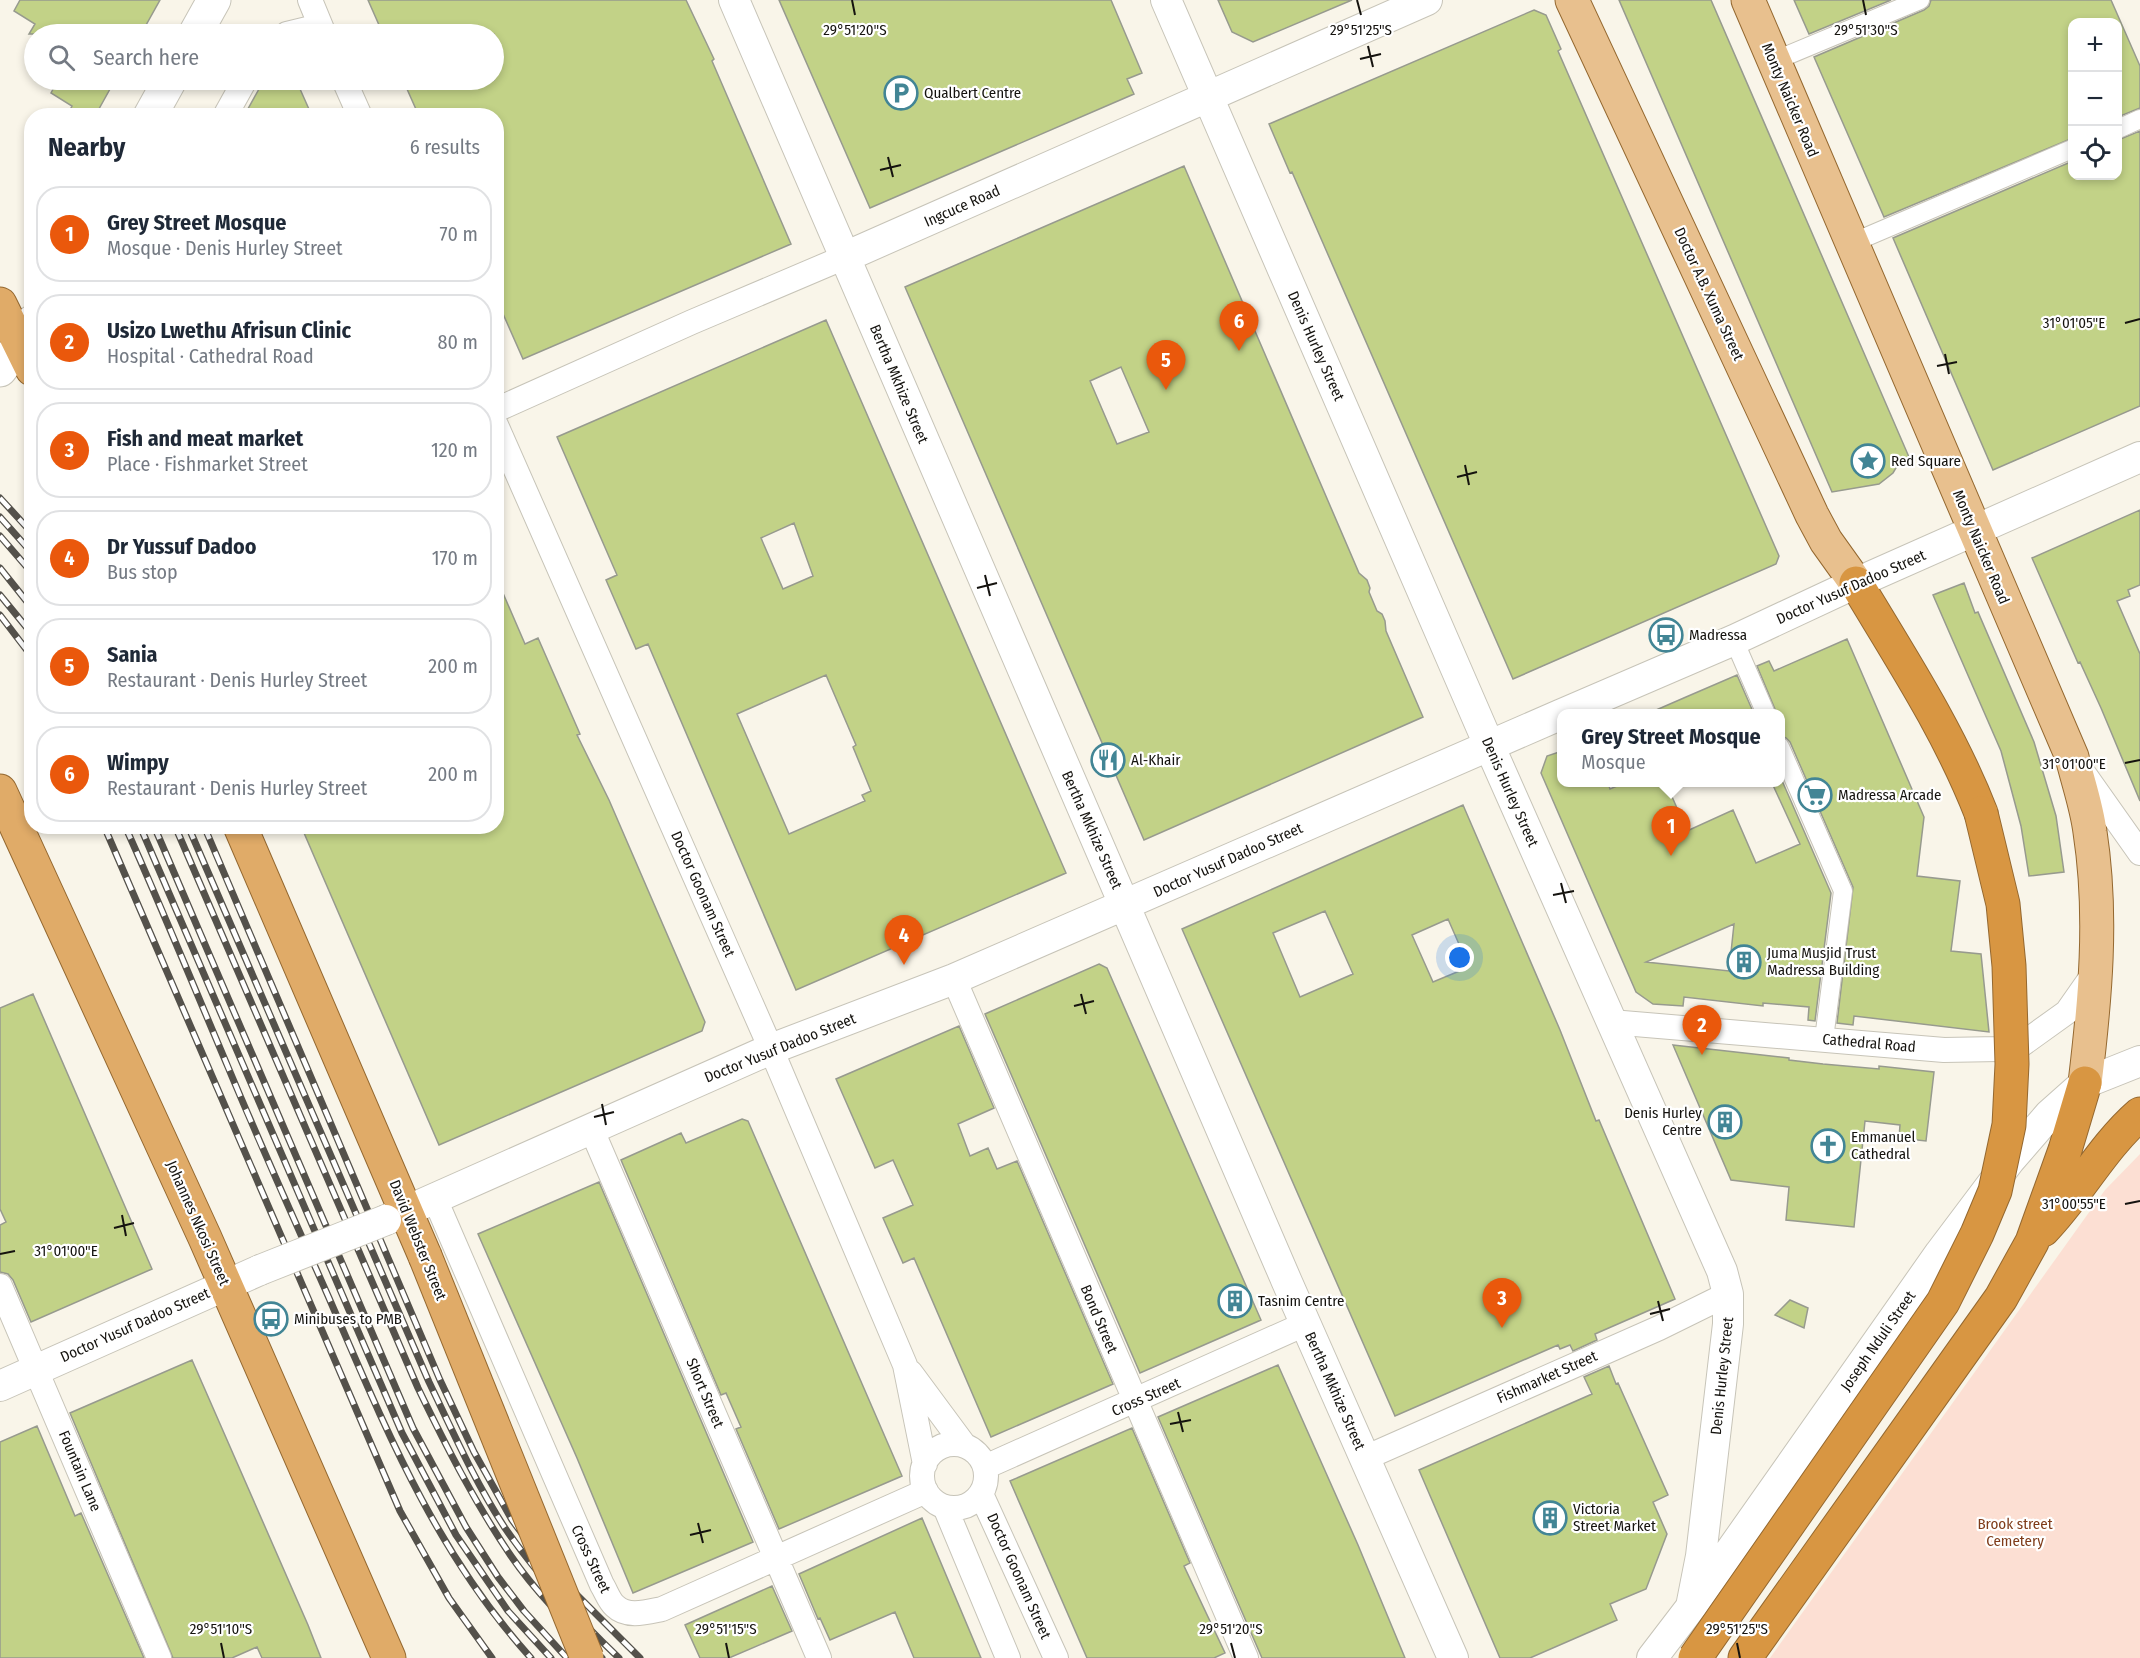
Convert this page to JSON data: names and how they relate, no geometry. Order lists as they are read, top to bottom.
{
  "streets": {
    "highway": ["Johannes Nkosi Street", "David Webster Street"],
    "main road": ["Monty Naicker Road", "Doctor A.B. Xuma Street"],
    "street": [
      "Ingcuce Road",
      "Denis Hurley Street",
      "Bertha Mkhize Street",
      "Doctor Yusuf Dadoo Street",
      "Doctor Goonam Street",
      "Cathedral Road",
      "Bond Street",
      "Joseph Nduli Street",
      "Fishmarket Street",
      "Short Street",
      "Cross Street",
      "Fountain Lane"
    ]
  },
  "crossings": [
    ["Monty Naicker Road", "Doctor Yusuf Dadoo Street"],
    ["Monty Naicker Road", "Cathedral Road"],
    ["Monty Naicker Road", "Joseph Nduli Street"],
    ["Ingcuce Road", "Denis Hurley Street"],
    ["Ingcuce Road", "Bertha Mkhize Street"],
    ["Doctor A.B. Xuma Street", "Doctor Yusuf Dadoo Street"],
    ["Denis Hurley Street", "Doctor Yusuf Dadoo Street"],
    ["Denis Hurley Street", "Cathedral Road"],
    ["Denis Hurley Street", "Joseph Nduli Street"],
    ["Denis Hurley Street", "Fishmarket Street"],
    ["Bertha Mkhize Street", "Doctor Yusuf Dadoo Street"],
    ["Bertha Mkhize Street", "Fishmarket Street"],
    ["Bertha Mkhize Street", "Cross Street"],
    ["Doctor Yusuf Dadoo Street", "Doctor Goonam Street"],
    ["Doctor Yusuf Dadoo Street", "Johannes Nkosi Street"],
    ["Doctor Yusuf Dadoo Street", "David Webster Street"],
    ["Doctor Yusuf Dadoo Street", "Bond Street"],
    ["Doctor Yusuf Dadoo Street", "Short Street"],
    ["Doctor Yusuf Dadoo Street", "Cross Street"],
    ["Doctor Yusuf Dadoo Street", "Fountain Lane"],
    ["Doctor Goonam Street", "Cross Street"],
    ["David Webster Street", "Cross Street"],
    ["Bond Street", "Cross Street"],
    ["Short Street", "Cross Street"]
  ],
  "parks": ["Brook street Cemetery"],
  "places": {
    "parking": ["Qualbert Centre"],
    "place": ["Red Square"],
    "bus stop": ["Madressa", "Minibuses to PMB"],
    "restaurant": ["Al-Khair"],
    "supermarket": ["Madressa Arcade"],
    "building": [
      "Juma Musjid Trust Madressa Building",
      "Denis Hurley Centre",
      "Tasnim Centre",
      "Victoria Street Market"
    ],
    "church": ["Emmanuel Cathedral"]
  },
  "page": {
    "map_buttons": ["+", "−"],
    "search": "Search here",
    "heading": ["Nearby", "6 results"],
    "list": [
      {
        "mark": "1",
        "name": "Grey Street Mosque",
        "note": "Mosque · Denis Hurley Street",
        "value": "70 m"
      },
      {
        "mark": "2",
        "name": "Usizo Lwethu Afrisun Clinic",
        "note": "Hospital · Cathedral Road",
        "value": "80 m"
      },
      {
        "mark": "3",
        "name": "Fish and meat market",
        "note": "Place · Fishmarket Street",
        "value": "120 m"
      },
      {
        "mark": "4",
        "name": "Dr Yussuf Dadoo",
        "note": "Bus stop",
        "value": "170 m"
      },
      {
        "mark": "5",
        "name": "Sania",
        "note": "Restaurant · Denis Hurley Street",
        "value": "200 m"
      },
      {
        "mark": "6",
        "name": "Wimpy",
        "note": "Restaurant · Denis Hurley Street",
        "value": "200 m"
      }
    ],
    "pins": [
      "6",
      "5",
      "1",
      "4",
      "2",
      "3"
    ],
    "popup": ["Grey Street Mosque", "Mosque"]
  },
  "coordinates": [
    "29°51'20\"S",
    "29°51'25\"S",
    "29°51'30\"S",
    "31°01'05\"E",
    "31°01'00\"E",
    "31°00'55\"E",
    "29°51'10\"S",
    "29°51'15\"S"
  ]
}
